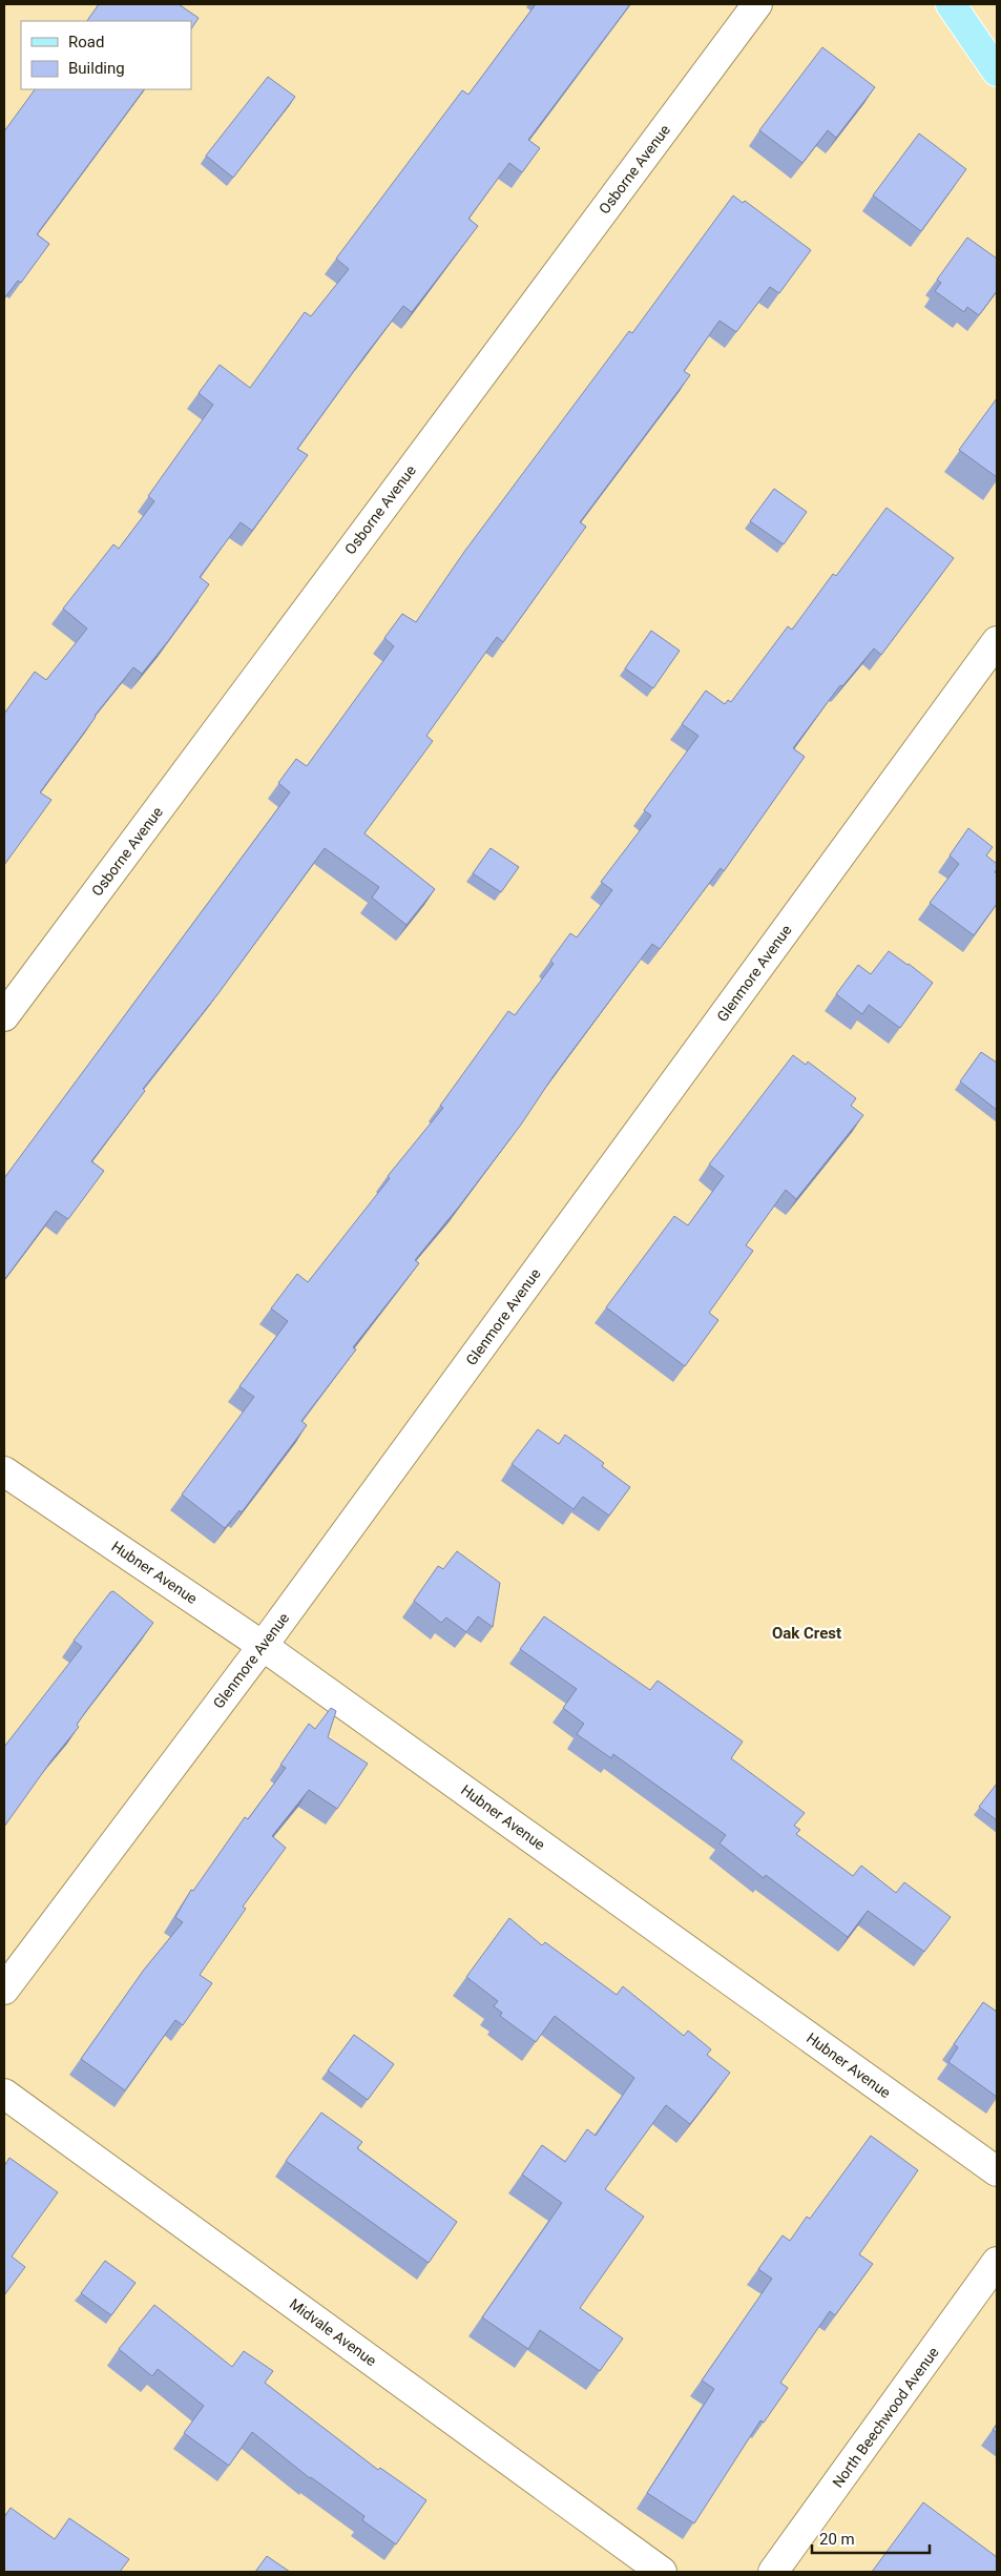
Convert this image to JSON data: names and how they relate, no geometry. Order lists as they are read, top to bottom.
{
  "streets": {
    "street": [
      "Osborne Avenue",
      "Glenmore Avenue",
      "Hubner Avenue",
      "Midvale Avenue",
      "North Beechwood Avenue"
    ]
  },
  "crossings": [
    ["Glenmore Avenue", "Hubner Avenue"]
  ],
  "districts": ["Oak Crest"],
  "legend": ["Road", "Building"],
  "scale_bar": "20 m"
}
